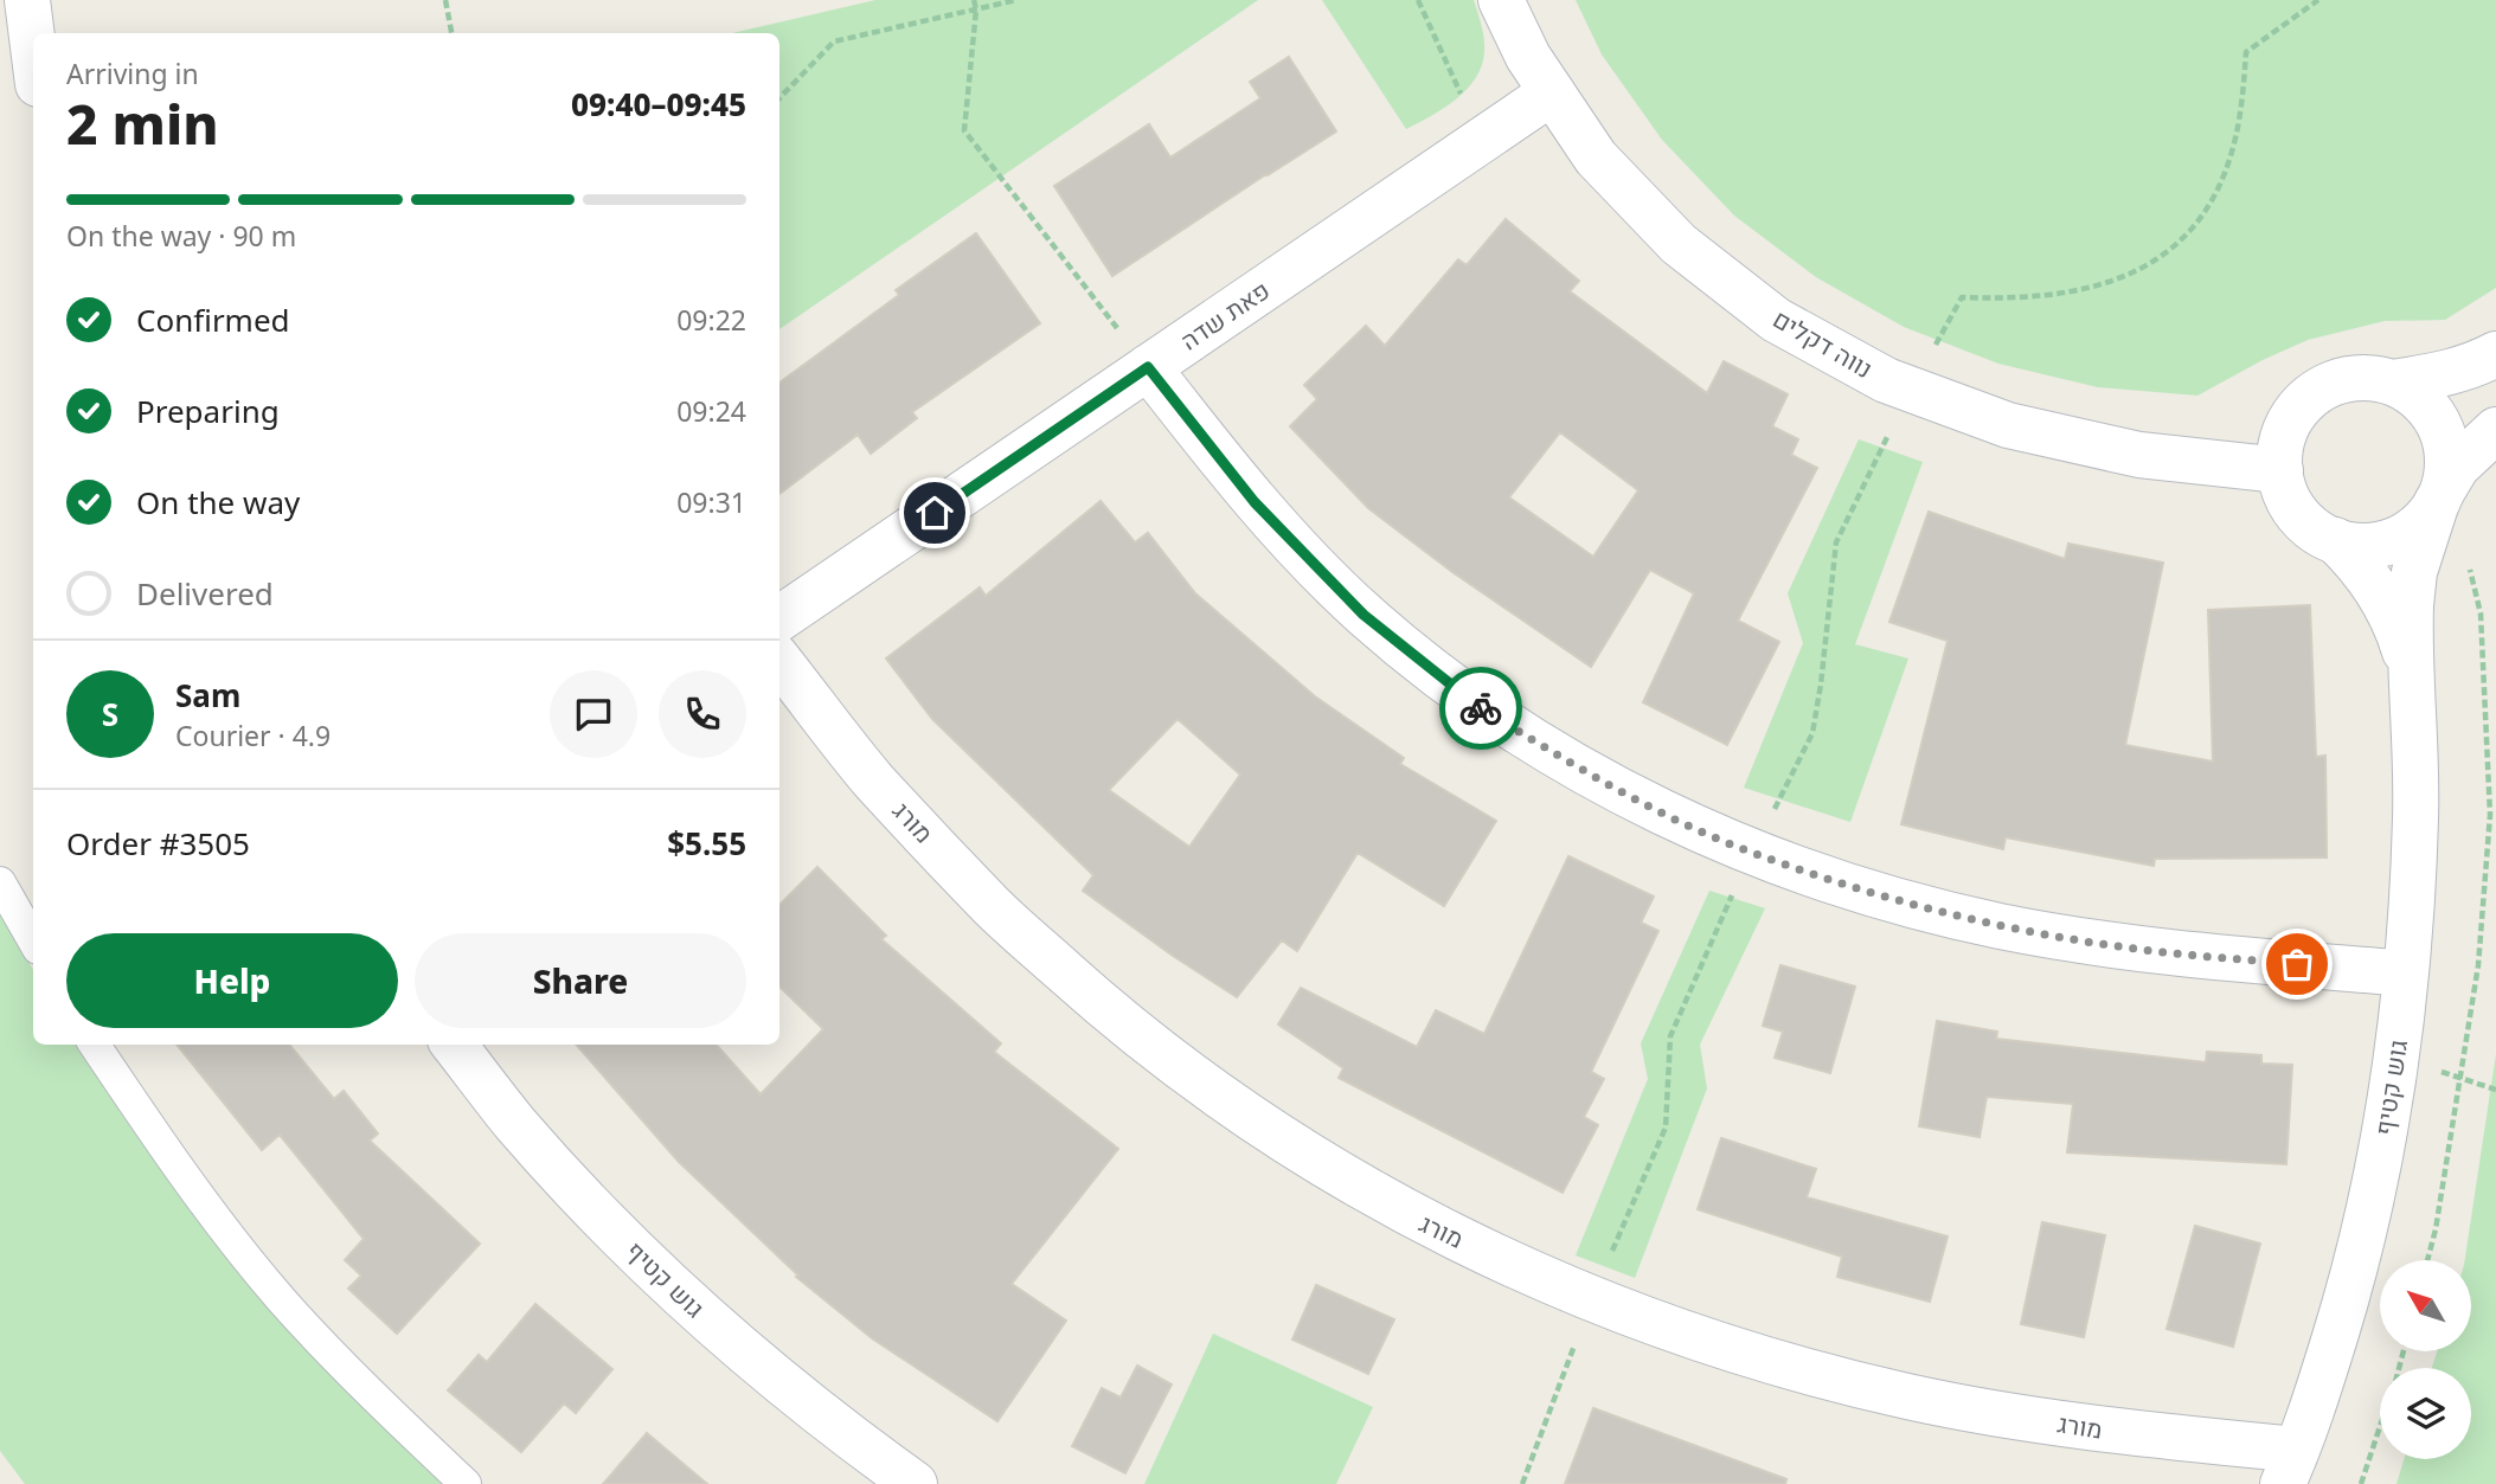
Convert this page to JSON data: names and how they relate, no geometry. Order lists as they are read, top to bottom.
{
  "streets": {
    "street": [
      "פאת שדה",
      "נווה דקלים",
      "מורג",
      "גוש קטיף"
    ]
  },
  "crossings": [
    ["פאת שדה", "נווה דקלים"],
    ["נווה דקלים", "גוש קטיף"],
    ["מורג", "גוש קטיף"]
  ],
  "north": "top left",
  "page": {
    "heading": ["2 min", "Arriving in", "09:40–09:45"],
    "panel": [
      "Sam",
      "Courier · 4.9",
      "Order #3505",
      "$5.55"
    ],
    "bar": "On the way · 90 m",
    "list": [
      ["Confirmed", "09:22"],
      ["Preparing", "09:24"],
      ["On the way", "09:31"],
      "Delivered"
    ],
    "round": "S",
    "buttons": ["Help", "Share"]
  }
}
